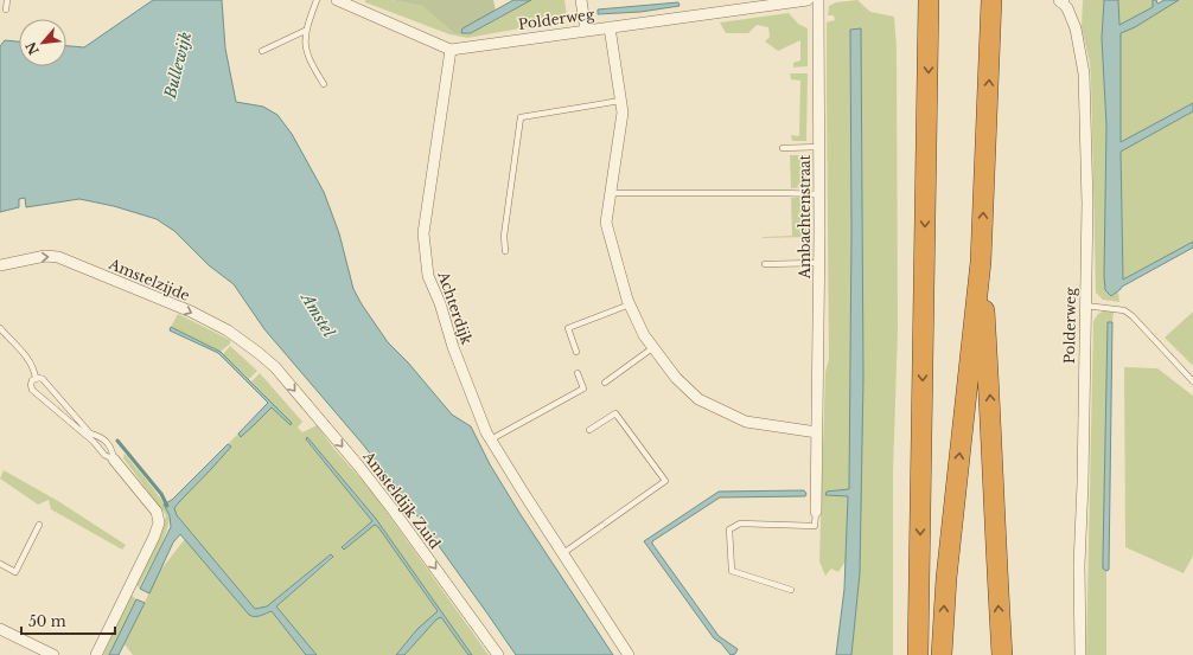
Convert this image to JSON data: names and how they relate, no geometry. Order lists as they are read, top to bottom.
{
  "streets": {
    "street": [
      "Polderweg",
      "Ambachtenstraat",
      "Amstelzijde",
      "Achterdijk",
      "Amsteldijk Zuid"
    ]
  },
  "crossings": [
    ["Polderweg", "Achterdijk"],
    ["Amstelzijde", "Amsteldijk Zuid"]
  ],
  "one_way": ["Amstelzijde", "Amsteldijk Zuid"],
  "water": ["Bullewijk", "Amstel"],
  "scale_bar": "50 m",
  "north": "bottom left"
}
